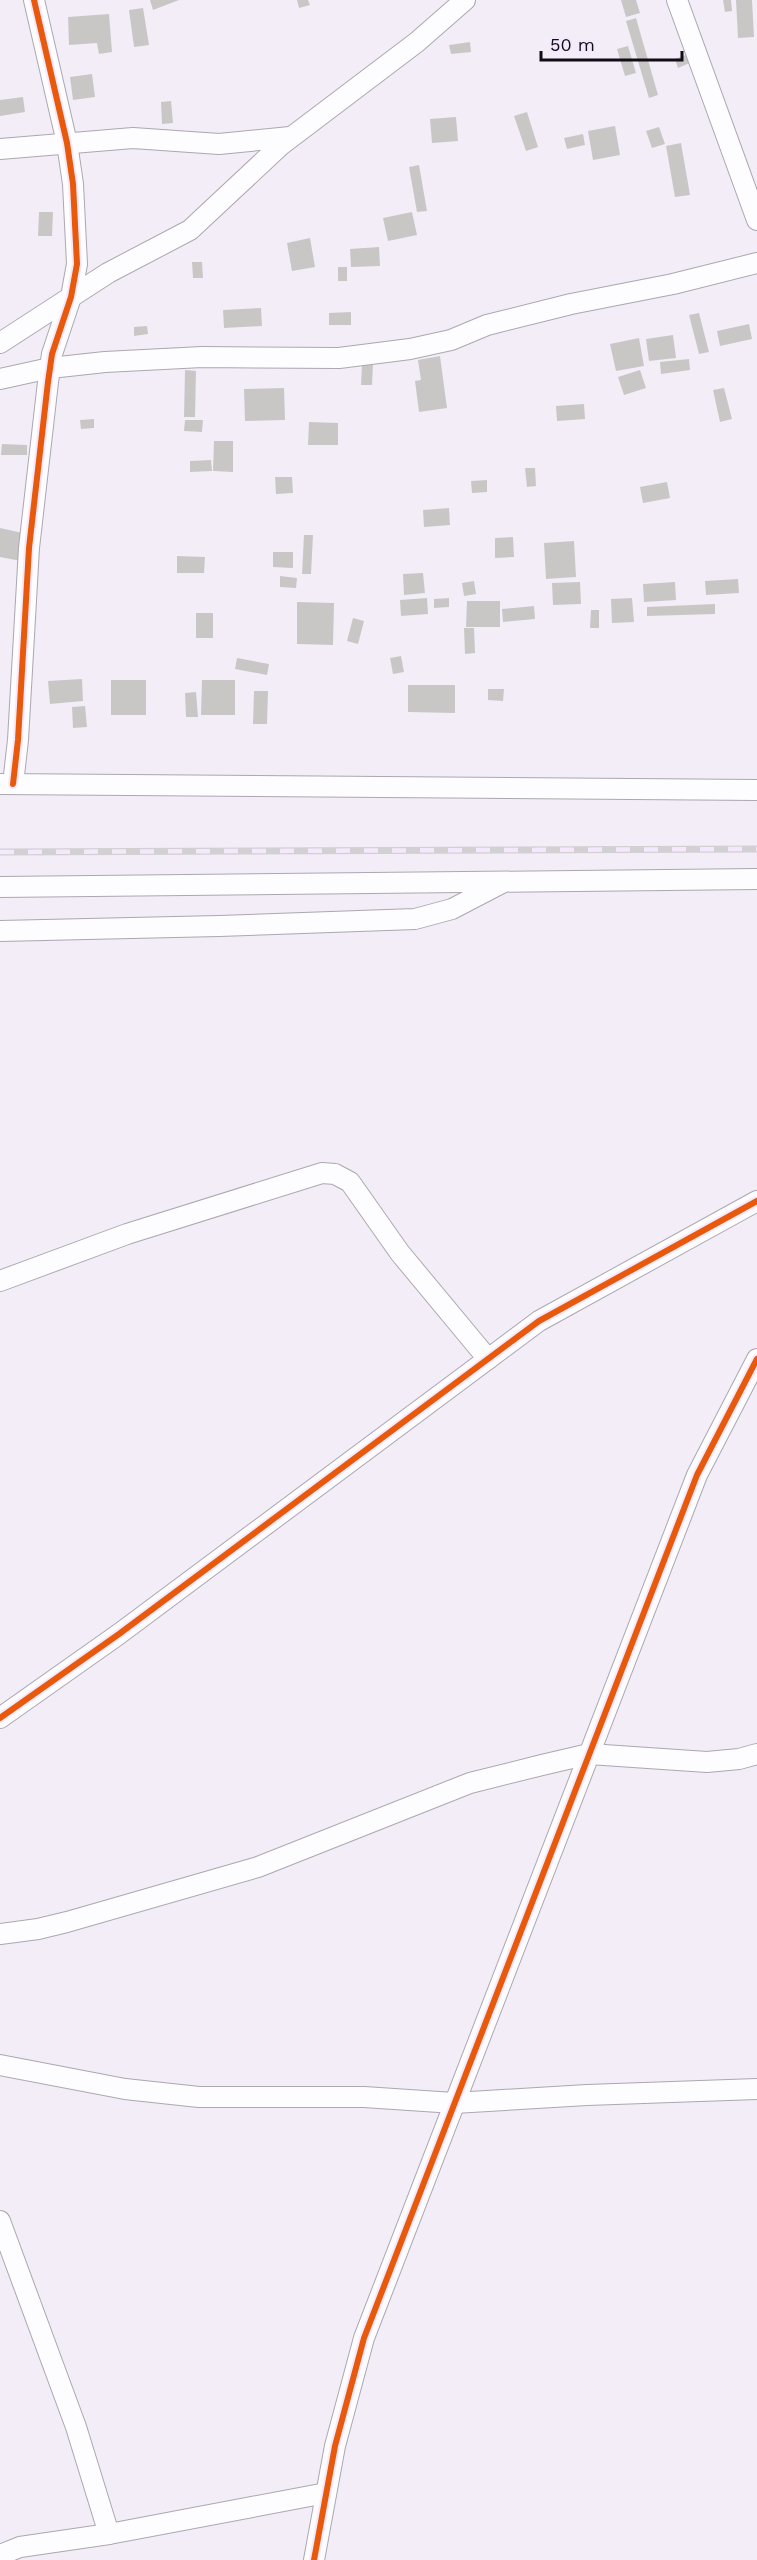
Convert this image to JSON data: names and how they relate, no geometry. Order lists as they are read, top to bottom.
{
  "scale_bar": "50 m"
}
